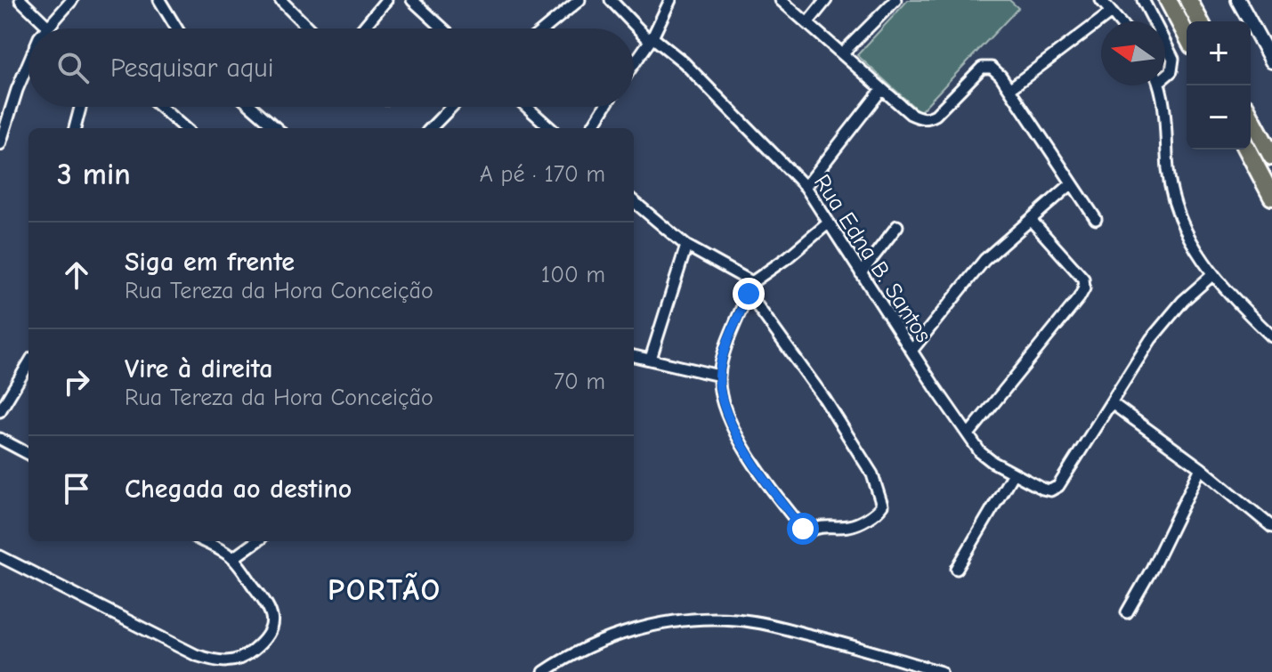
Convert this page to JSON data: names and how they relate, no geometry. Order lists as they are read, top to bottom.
{
  "streets": {
    "street": ["Rua Edna B. Santos"]
  },
  "districts": ["PORTÃO"],
  "north": "left",
  "page": {
    "map_buttons": ["+", "−"],
    "search": "Pesquisar aqui",
    "heading": ["3 min", "A pé · 170 m"],
    "list": [
      ["Siga em frente", "Rua Tereza da Hora Conceição", "100 m"],
      ["Vire à direita", "Rua Tereza da Hora Conceição", "70 m"],
      "Chegada ao destino"
    ]
  }
}
